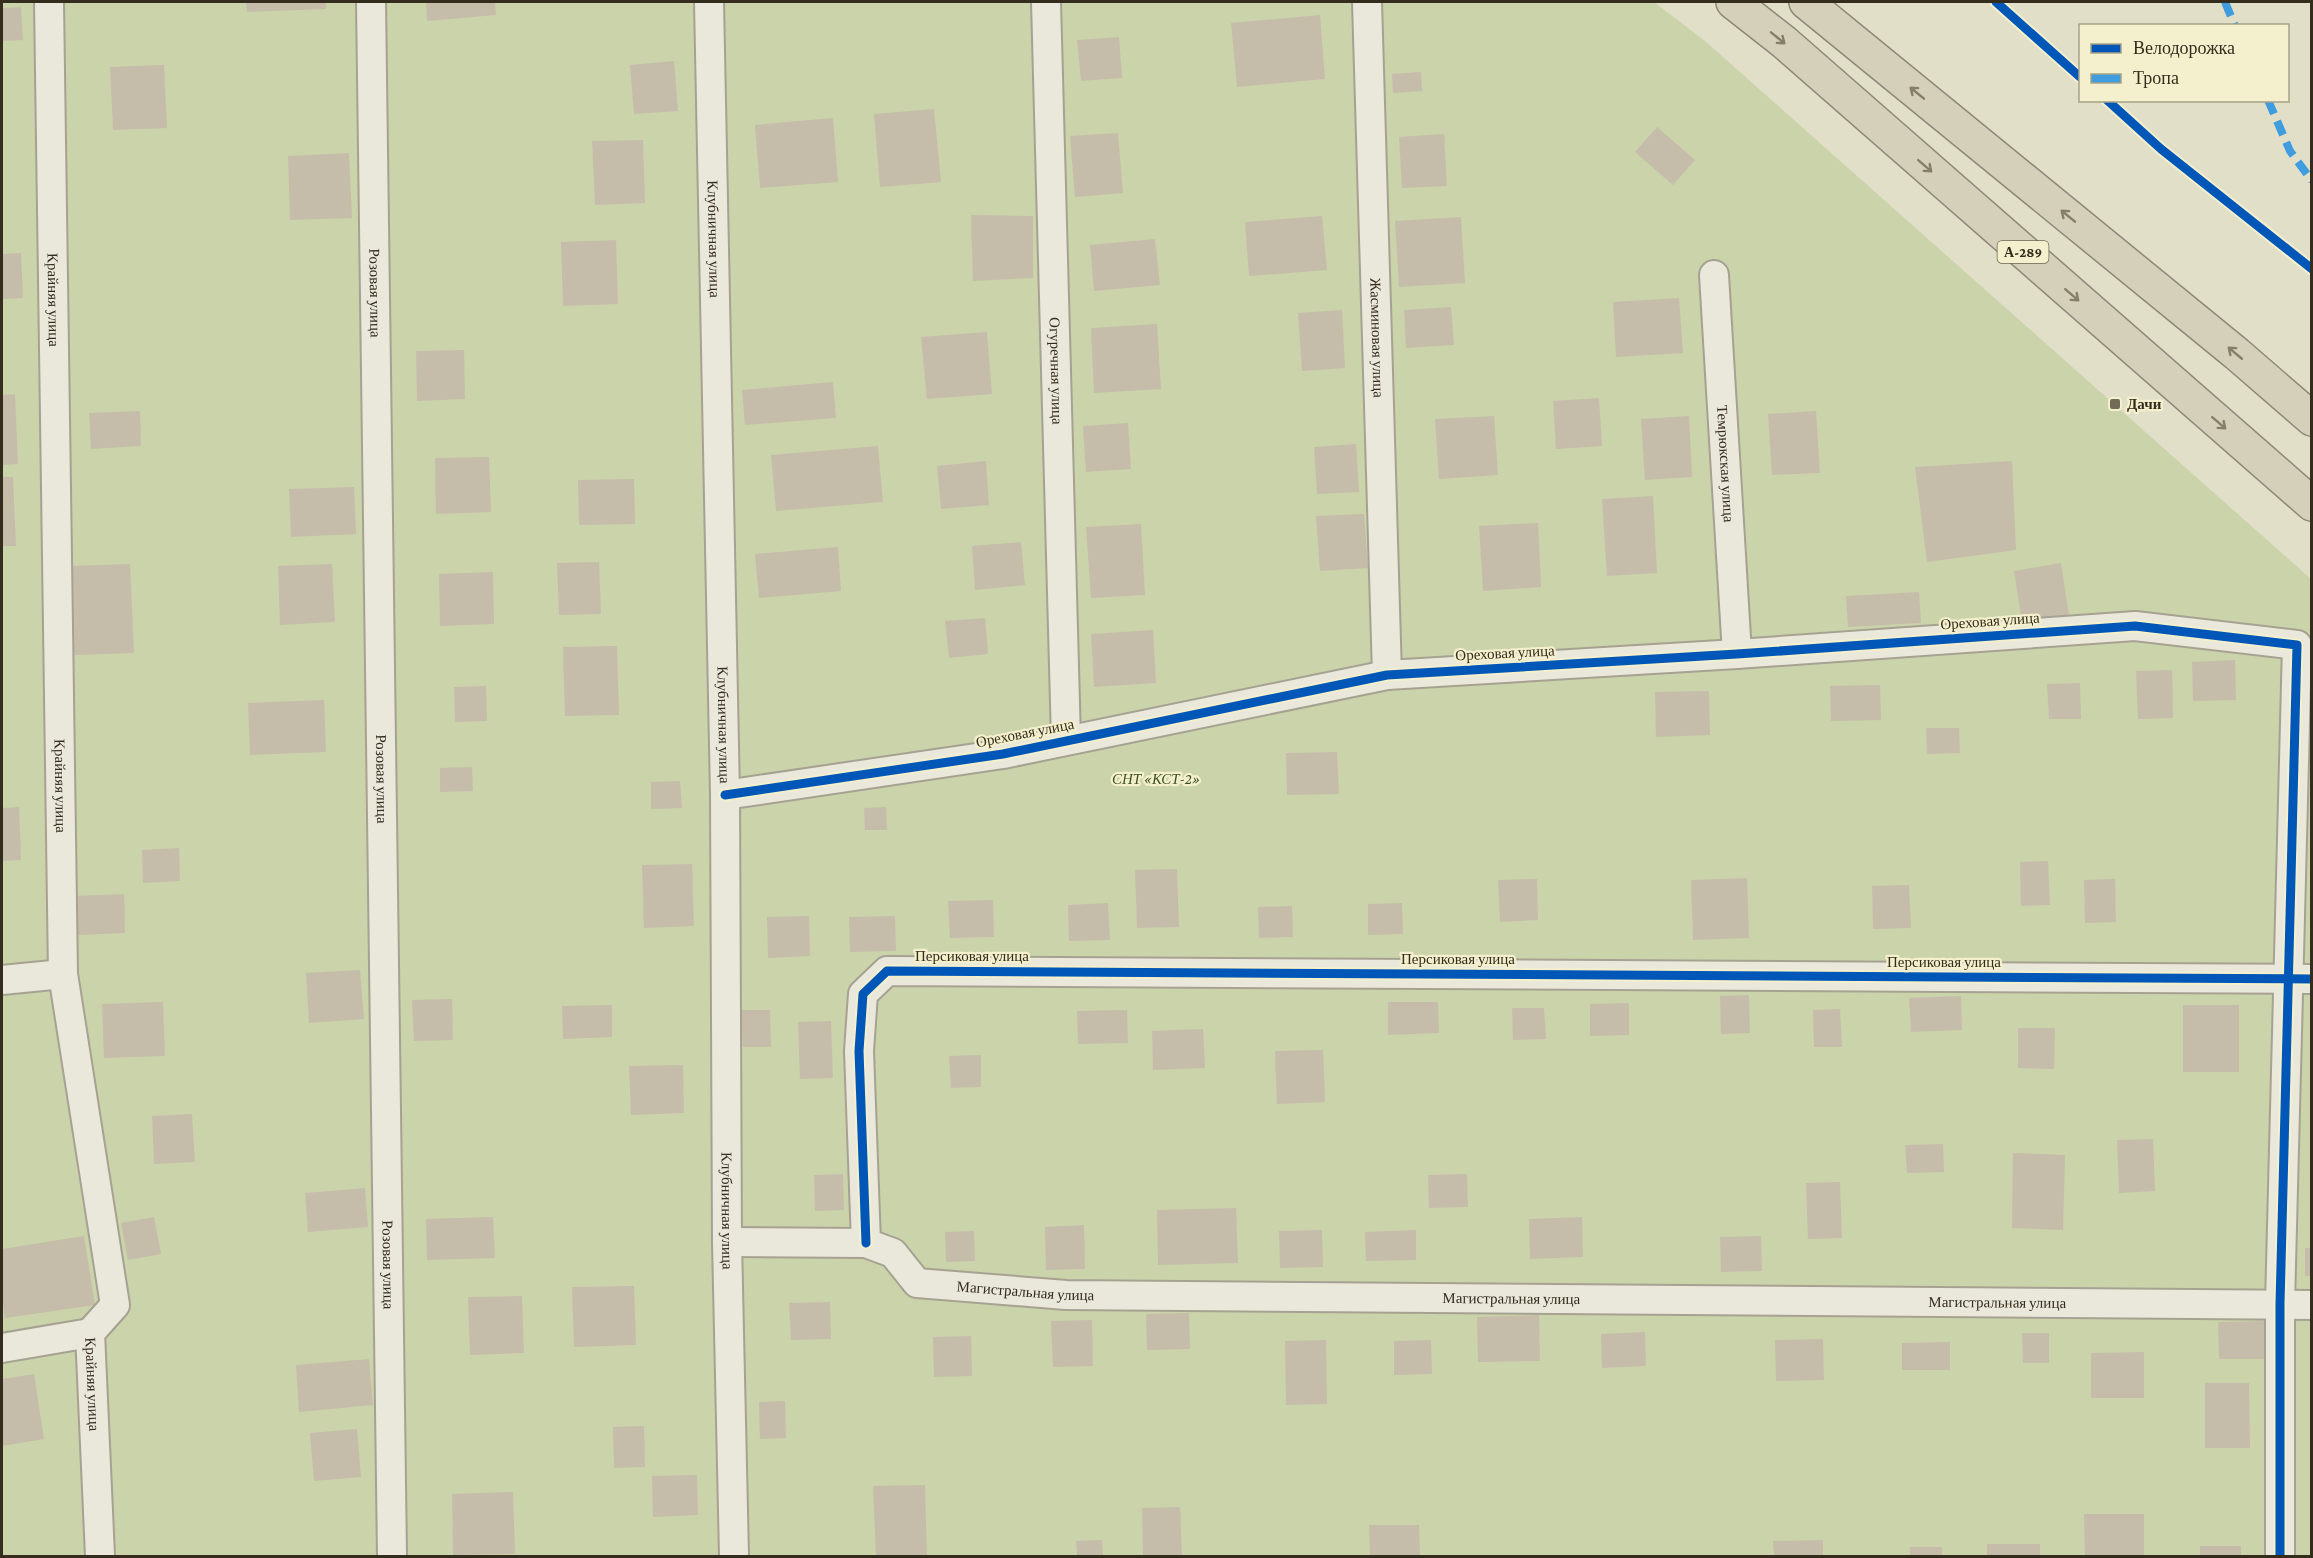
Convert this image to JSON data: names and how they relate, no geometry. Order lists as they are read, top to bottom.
{
  "streets": {
    "highway": ["А-289"],
    "street": [
      "Клубничная улица",
      "Розовая улица",
      "Крайняя улица",
      "Жасминовая улица",
      "Огуречная улица",
      "Темрюкская улица",
      "Ореховая улица",
      "Персиковая улица",
      "Магистральная улица"
    ]
  },
  "crossings": [
    ["Клубничная улица", "Ореховая улица"],
    ["Клубничная улица", "Магистральная улица"],
    ["Жасминовая улица", "Ореховая улица"],
    ["Огуречная улица", "Ореховая улица"],
    ["Темрюкская улица", "Ореховая улица"],
    ["Ореховая улица", "Персиковая улица"],
    ["Персиковая улица", "Магистральная улица"]
  ],
  "parks": ["СНТ «КСТ-2»"],
  "places": {
    "transit": ["Дачи"]
  },
  "legend": ["Велодорожка", "Тропа"]
}
